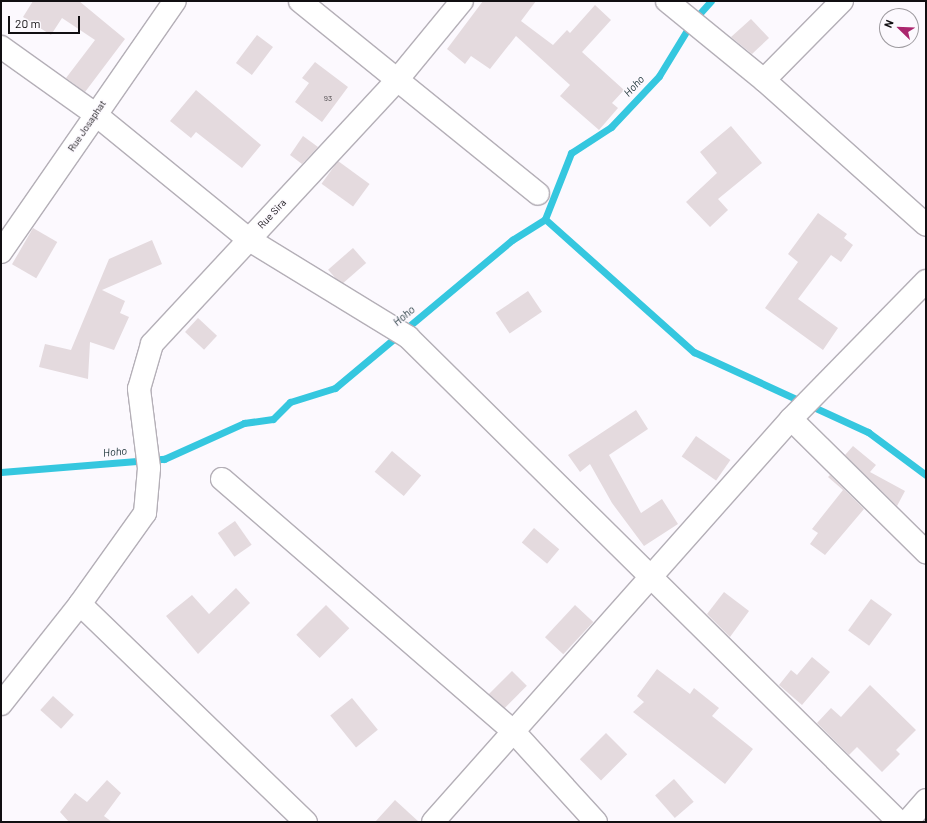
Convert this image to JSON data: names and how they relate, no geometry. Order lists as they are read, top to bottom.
{
  "streets": {
    "street": ["Rue Josaphat", "Rue Sira"]
  },
  "water": ["Hoho"],
  "house_numbers": ["93"],
  "scale_bar": "20 m",
  "north": "top left"
}
